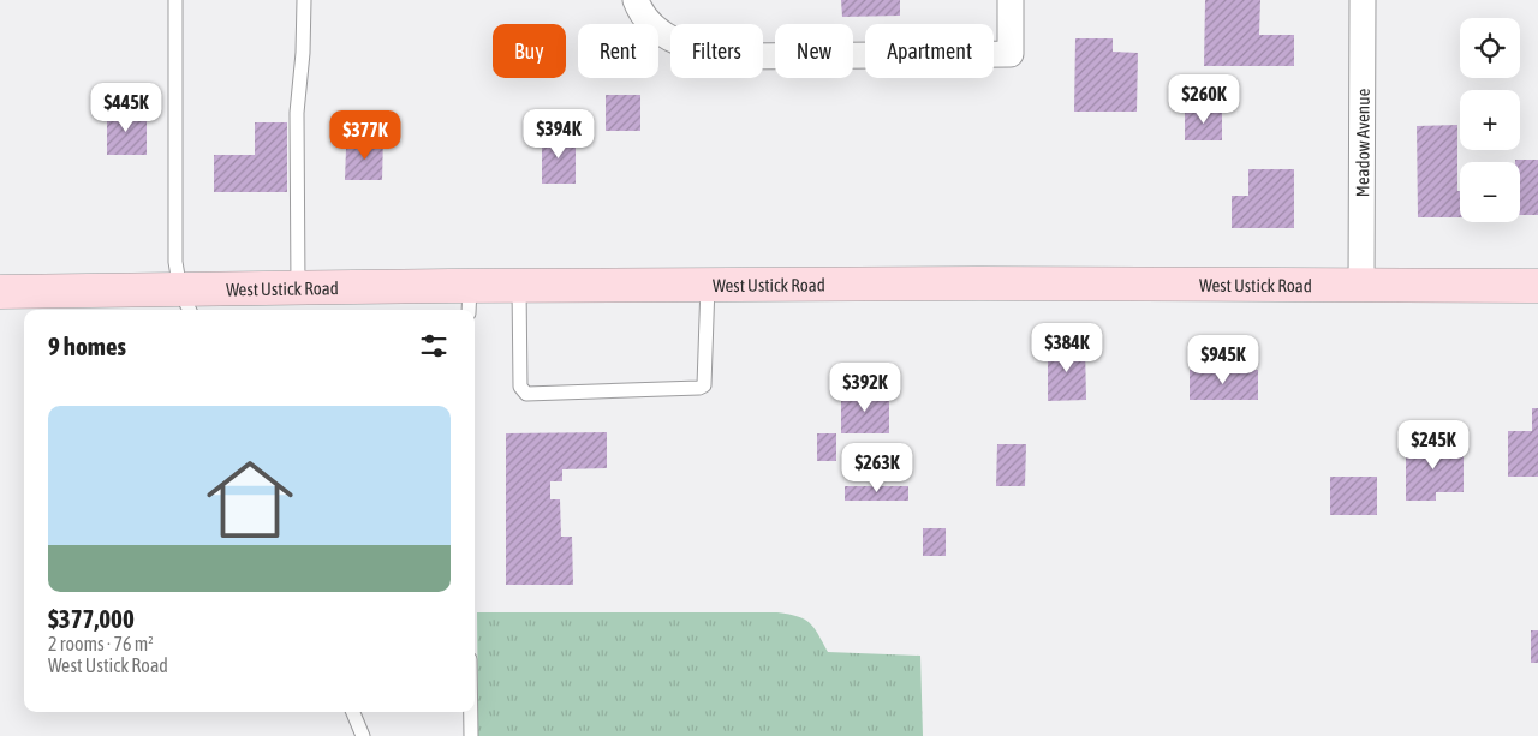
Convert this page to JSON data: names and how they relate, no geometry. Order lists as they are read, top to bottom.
{
  "streets": {
    "main road": ["West Ustick Road"],
    "street": ["Meadow Avenue"]
  },
  "crossings": [
    ["Meadow Avenue", "West Ustick Road"]
  ],
  "page": {
    "map_buttons": ["+", "−"],
    "chip": [
      "Buy",
      "Rent",
      "Filters",
      "New",
      "Apartment"
    ],
    "price": [
      "$260K",
      "$445K",
      "$394K",
      "$377K",
      "$384K",
      "$945K",
      "$392K",
      "$245K",
      "$263K"
    ],
    "heading": "9 homes",
    "list": [
      {
        "name": "$377,000",
        "note": "2 rooms · 76 m² · West Ustick Road"
      }
    ]
  }
}
